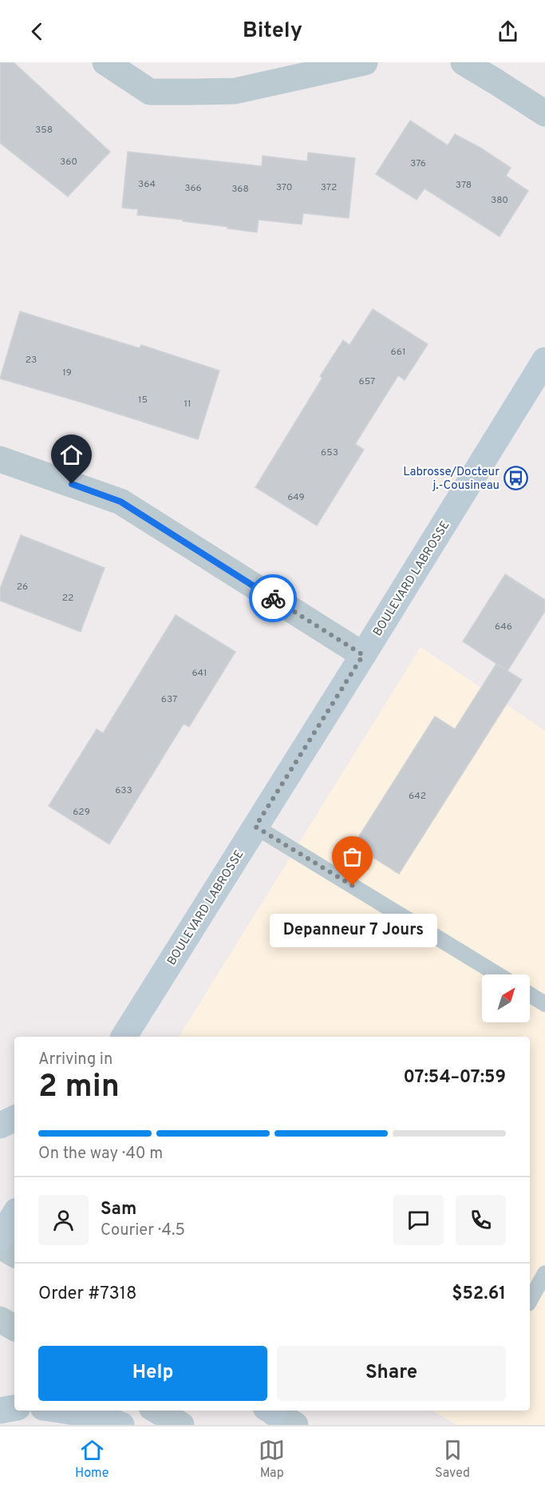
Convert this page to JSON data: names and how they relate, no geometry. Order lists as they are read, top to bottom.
{
  "streets": {
    "main road": ["BOULEVARD LABROSSE"]
  },
  "places": {
    "bus stop": ["Labrosse/Docteur j.-Cousineau"],
    "other": ["Depanneur 7 Jours"]
  },
  "house_numbers": [
    "358",
    "360",
    "376",
    "364",
    "378",
    "370",
    "372",
    "366",
    "368",
    "380",
    "661",
    "23",
    "19",
    "657",
    "15",
    "11",
    "653",
    "649",
    "26",
    "22",
    "646",
    "641",
    "637",
    "633",
    "642",
    "629"
  ],
  "north": "top right",
  "page": {
    "header": "Bitely",
    "bubble": "Depanneur 7 Jours",
    "heading": ["2 min", "Arriving in", "07:54–07:59"],
    "panel": [
      "Sam",
      "Courier · 4.5",
      "Order #7318",
      "$52.61"
    ],
    "bar": "On the way · 40 m",
    "buttons": ["Help", "Share"],
    "tabs": ["Home", "Map", "Saved"]
  }
}
